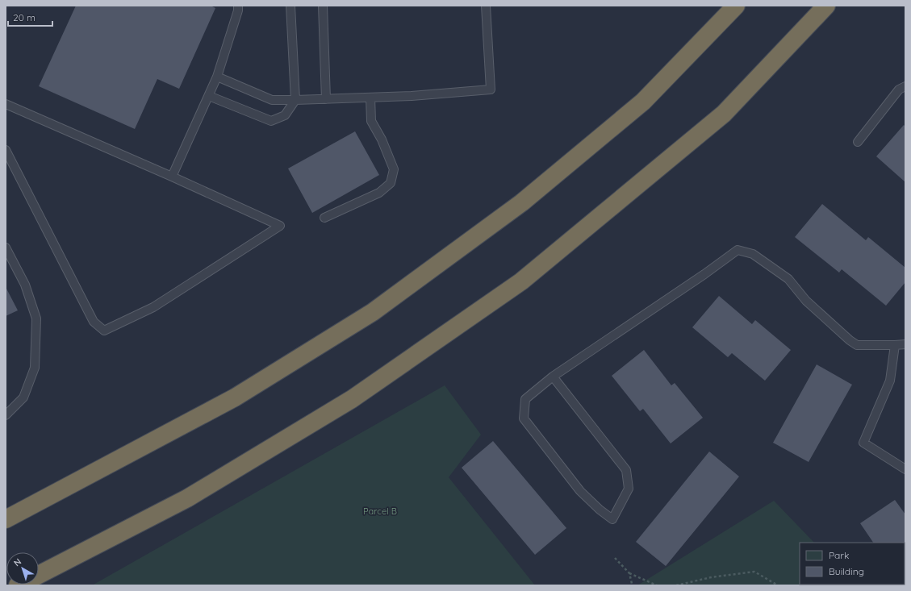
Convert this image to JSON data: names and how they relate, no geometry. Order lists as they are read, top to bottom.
{
  "parks": ["Parcel B"],
  "legend": ["Park", "Building"],
  "scale_bar": "20 m",
  "north": "top left"
}
